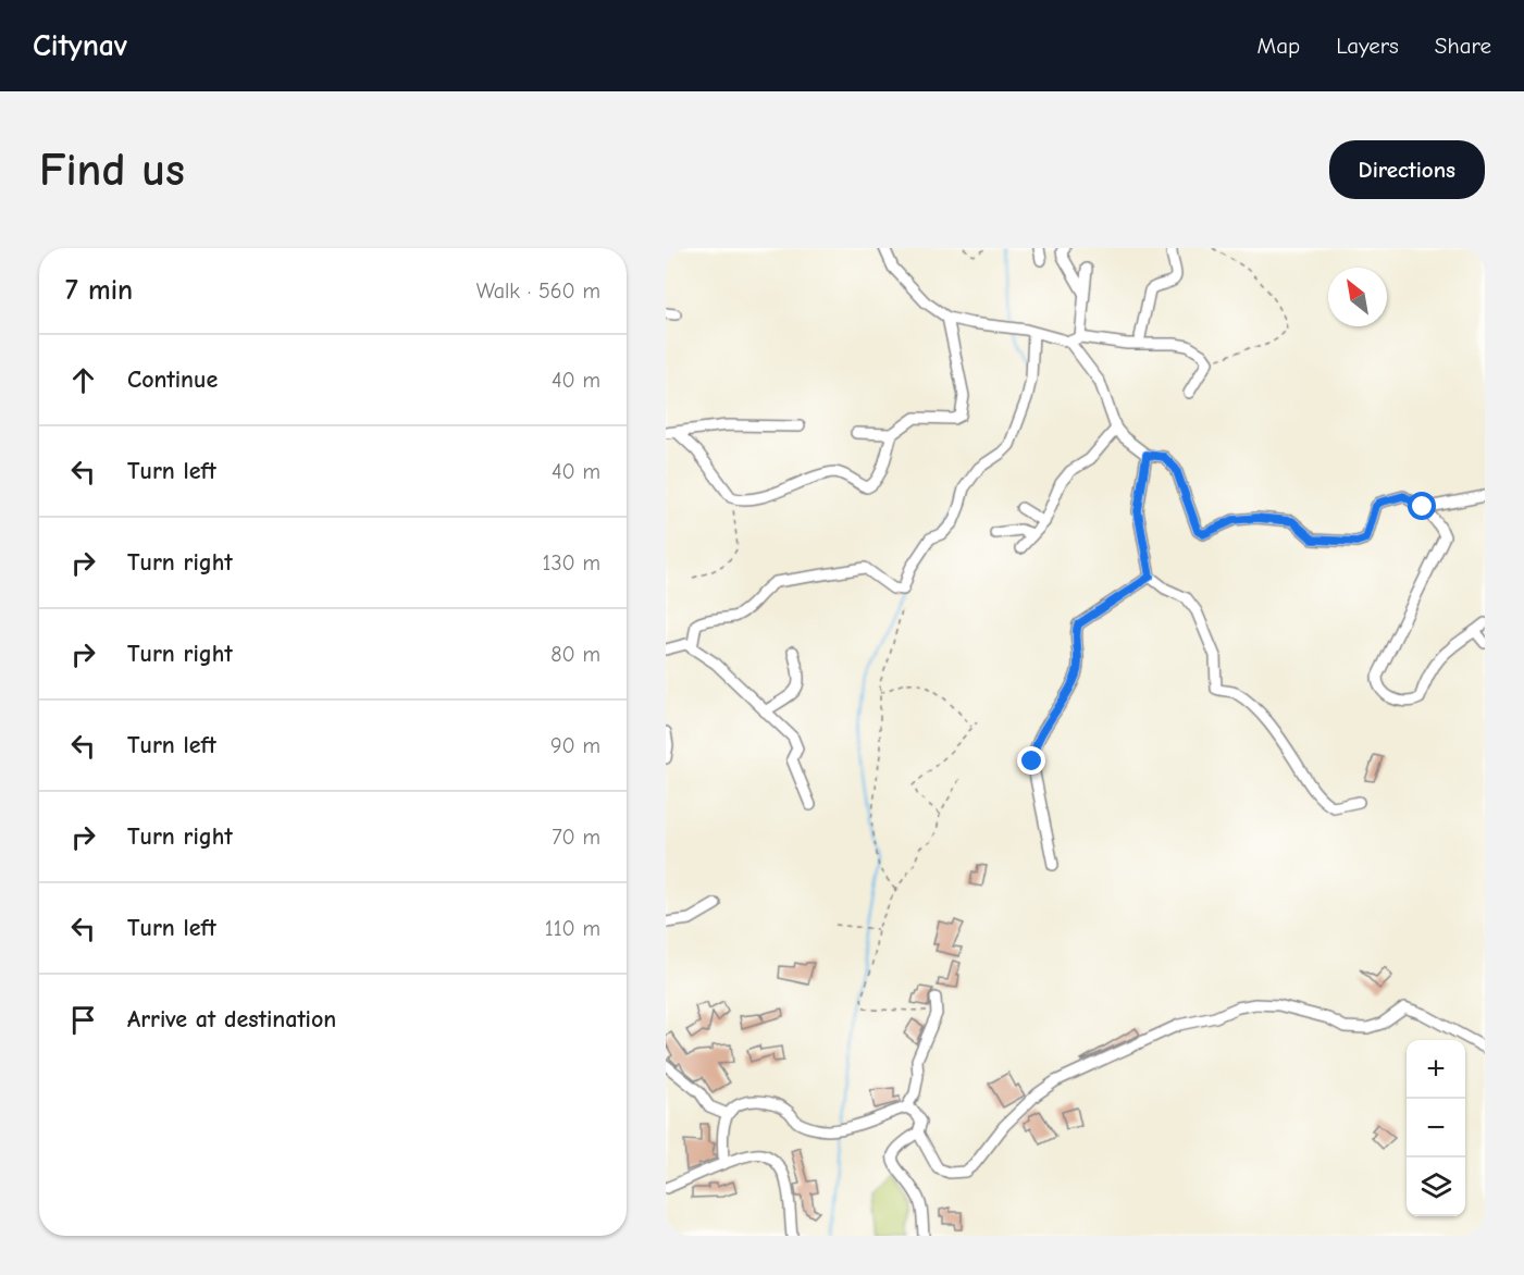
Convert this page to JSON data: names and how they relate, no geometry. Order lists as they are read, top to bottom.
{
  "north": "top left",
  "page": {
    "header": "Citynav",
    "nav": ["Map", "Layers", "Share"],
    "buttons": "Directions",
    "title": "Find us",
    "heading": ["7 min", "Walk · 560 m"],
    "list": [
      ["Continue", "40 m"],
      ["Turn left", "40 m"],
      ["Turn right", "130 m"],
      ["Turn right", "80 m"],
      ["Turn left", "90 m"],
      ["Turn right", "70 m"],
      ["Turn left", "110 m"],
      "Arrive at destination"
    ],
    "map_buttons": ["+", "−"]
  }
}
